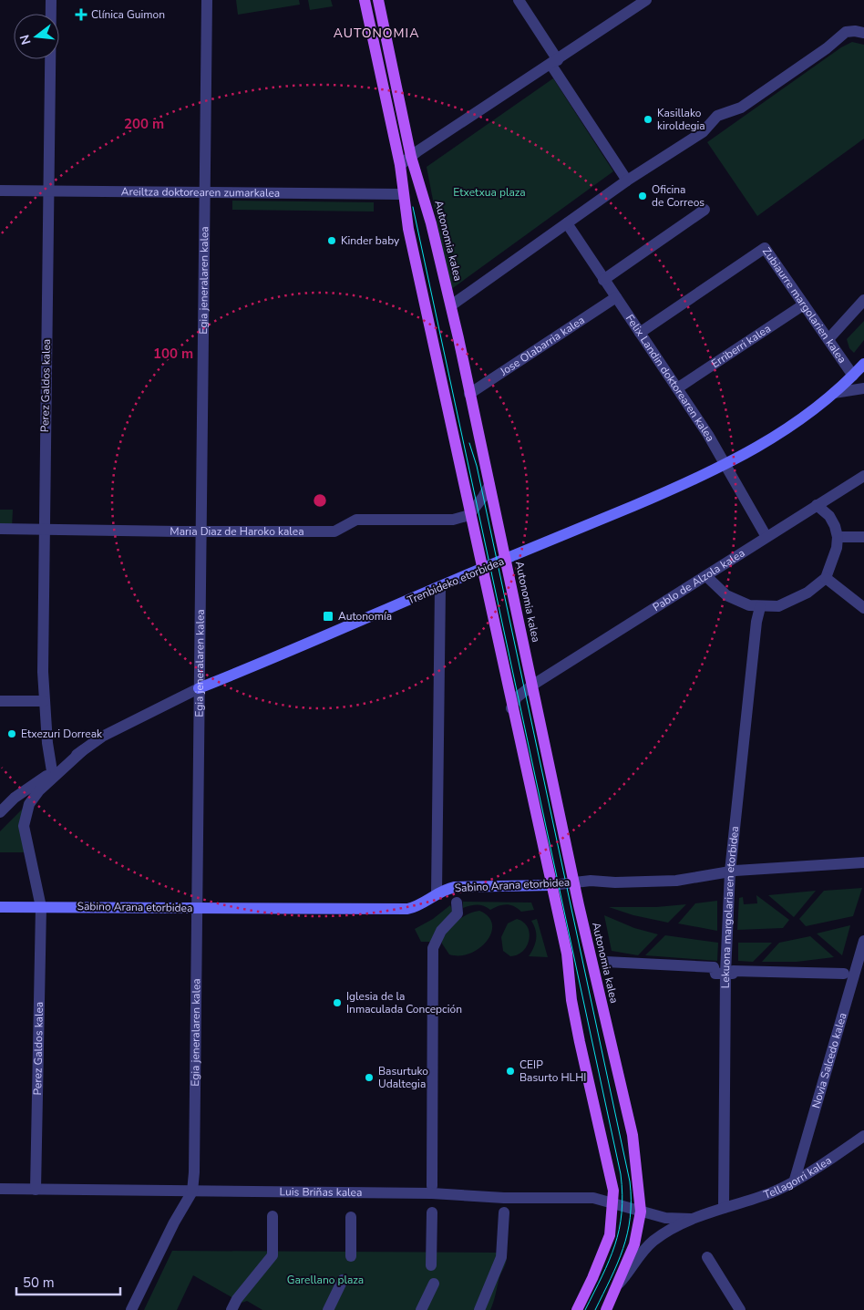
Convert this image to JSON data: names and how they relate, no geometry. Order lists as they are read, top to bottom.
{
  "streets": {
    "main road": ["Autonomia kalea"],
    "street": [
      "Areiltza doktorearen zumarkalea",
      "Egia jeneralaren kalea",
      "Zubiaurre margolarien kalea",
      "Jose Olabarria kalea",
      "Erriberri kalea",
      "Felix Landin doktorearen kalea",
      "Perez Galdos kalea",
      "Maria Diaz de Haroko kalea",
      "Trenbideko etorbidea",
      "Pablo de Alzola kalea",
      "Sabino Arana etorbidea",
      "Lekuona margolariaren etorbidea",
      "Novia Salcedo kalea",
      "Tellagorri kalea",
      "Luis Briñas kalea"
    ]
  },
  "crossings": [
    ["Areiltza doktorearen zumarkalea", "Egia jeneralaren kalea"],
    ["Areiltza doktorearen zumarkalea", "Perez Galdos kalea"],
    ["Autonomia kalea", "Jose Olabarria kalea"],
    ["Autonomia kalea", "Trenbideko etorbidea"],
    ["Autonomia kalea", "Pablo de Alzola kalea"],
    ["Autonomia kalea", "Sabino Arana etorbidea"],
    ["Autonomia kalea", "Luis Briñas kalea"],
    ["Egia jeneralaren kalea", "Maria Diaz de Haroko kalea"],
    ["Egia jeneralaren kalea", "Trenbideko etorbidea"],
    ["Egia jeneralaren kalea", "Sabino Arana etorbidea"],
    ["Egia jeneralaren kalea", "Luis Briñas kalea"],
    ["Zubiaurre margolarien kalea", "Erriberri kalea"],
    ["Zubiaurre margolarien kalea", "Felix Landin doktorearen kalea"],
    ["Zubiaurre margolarien kalea", "Trenbideko etorbidea"],
    ["Jose Olabarria kalea", "Felix Landin doktorearen kalea"],
    ["Erriberri kalea", "Felix Landin doktorearen kalea"],
    ["Felix Landin doktorearen kalea", "Trenbideko etorbidea"],
    ["Felix Landin doktorearen kalea", "Pablo de Alzola kalea"],
    ["Perez Galdos kalea", "Maria Diaz de Haroko kalea"],
    ["Perez Galdos kalea", "Trenbideko etorbidea"],
    ["Perez Galdos kalea", "Sabino Arana etorbidea"],
    ["Perez Galdos kalea", "Luis Briñas kalea"],
    ["Trenbideko etorbidea", "Sabino Arana etorbidea"],
    ["Sabino Arana etorbidea", "Lekuona margolariaren etorbidea"],
    ["Lekuona margolariaren etorbidea", "Tellagorri kalea"],
    ["Novia Salcedo kalea", "Tellagorri kalea"],
    ["Tellagorri kalea", "Luis Briñas kalea"]
  ],
  "districts": ["AUTONOMIA"],
  "parks": ["Etxetxua plaza", "Garellano plaza"],
  "places": {
    "health": ["Clínica Guimon"],
    "other": [
      "Kasillako kiroldegia",
      "Oficina de Correos",
      "Kinder baby",
      "Etxezuri Dorreak",
      "Iglesia de la Inmaculada Concepción",
      "CEIP Basurto HLHI",
      "Basurtuko Udaltegia"
    ],
    "transit": ["Autonomía"]
  },
  "scale_bar": "50 m",
  "north": "left",
  "rings": ["200 m", "100 m"]
}
